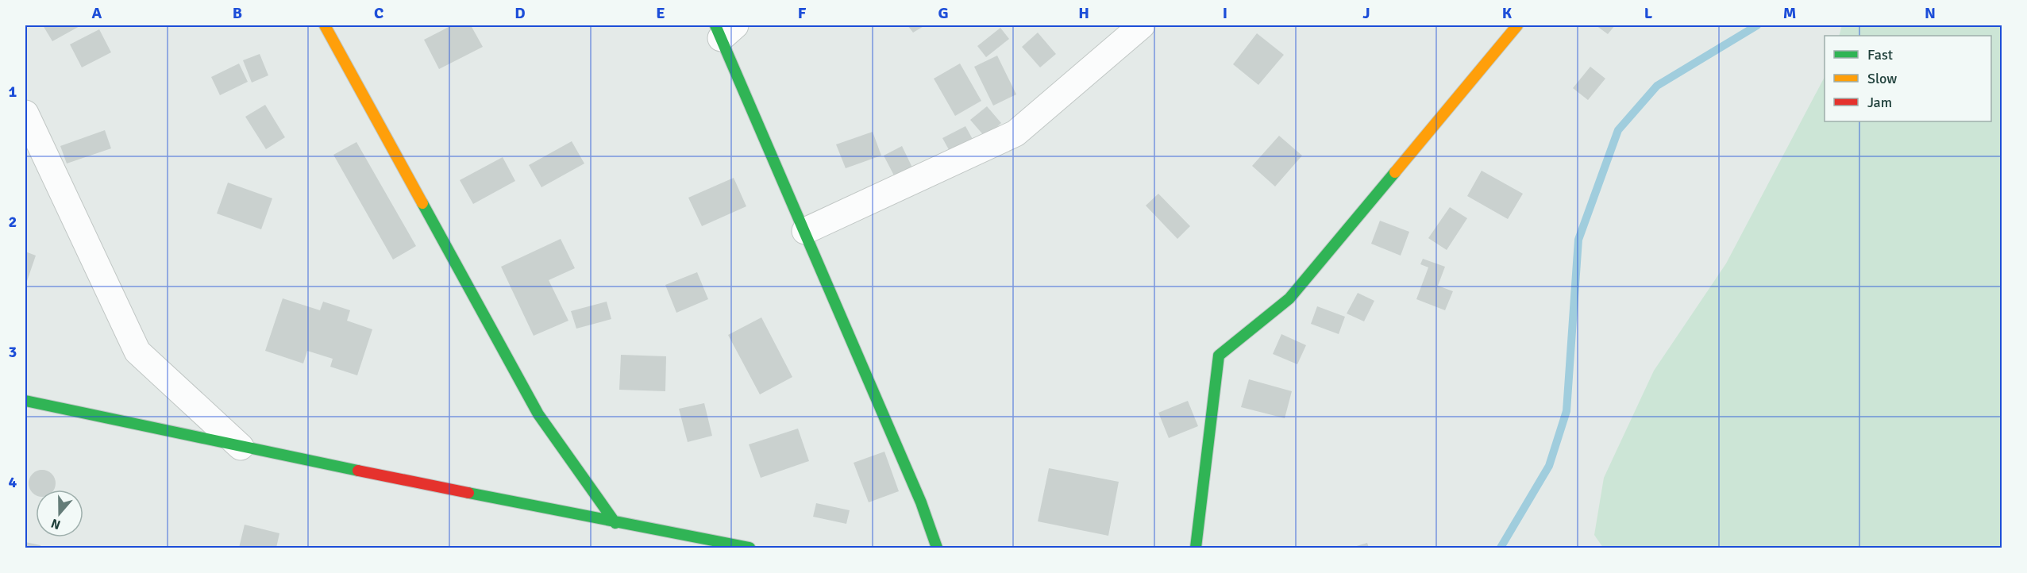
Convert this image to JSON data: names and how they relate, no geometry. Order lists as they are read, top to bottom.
{
  "legend": ["Fast", "Slow", "Jam"],
  "north": "bottom",
  "grid": {
    "columns": [
      "A",
      "B",
      "C",
      "D",
      "E",
      "F",
      "G",
      "H",
      "I",
      "J",
      "K",
      "L",
      "M",
      "N"
    ],
    "rows": [
      "1",
      "2",
      "3",
      "4"
    ]
  }
}
